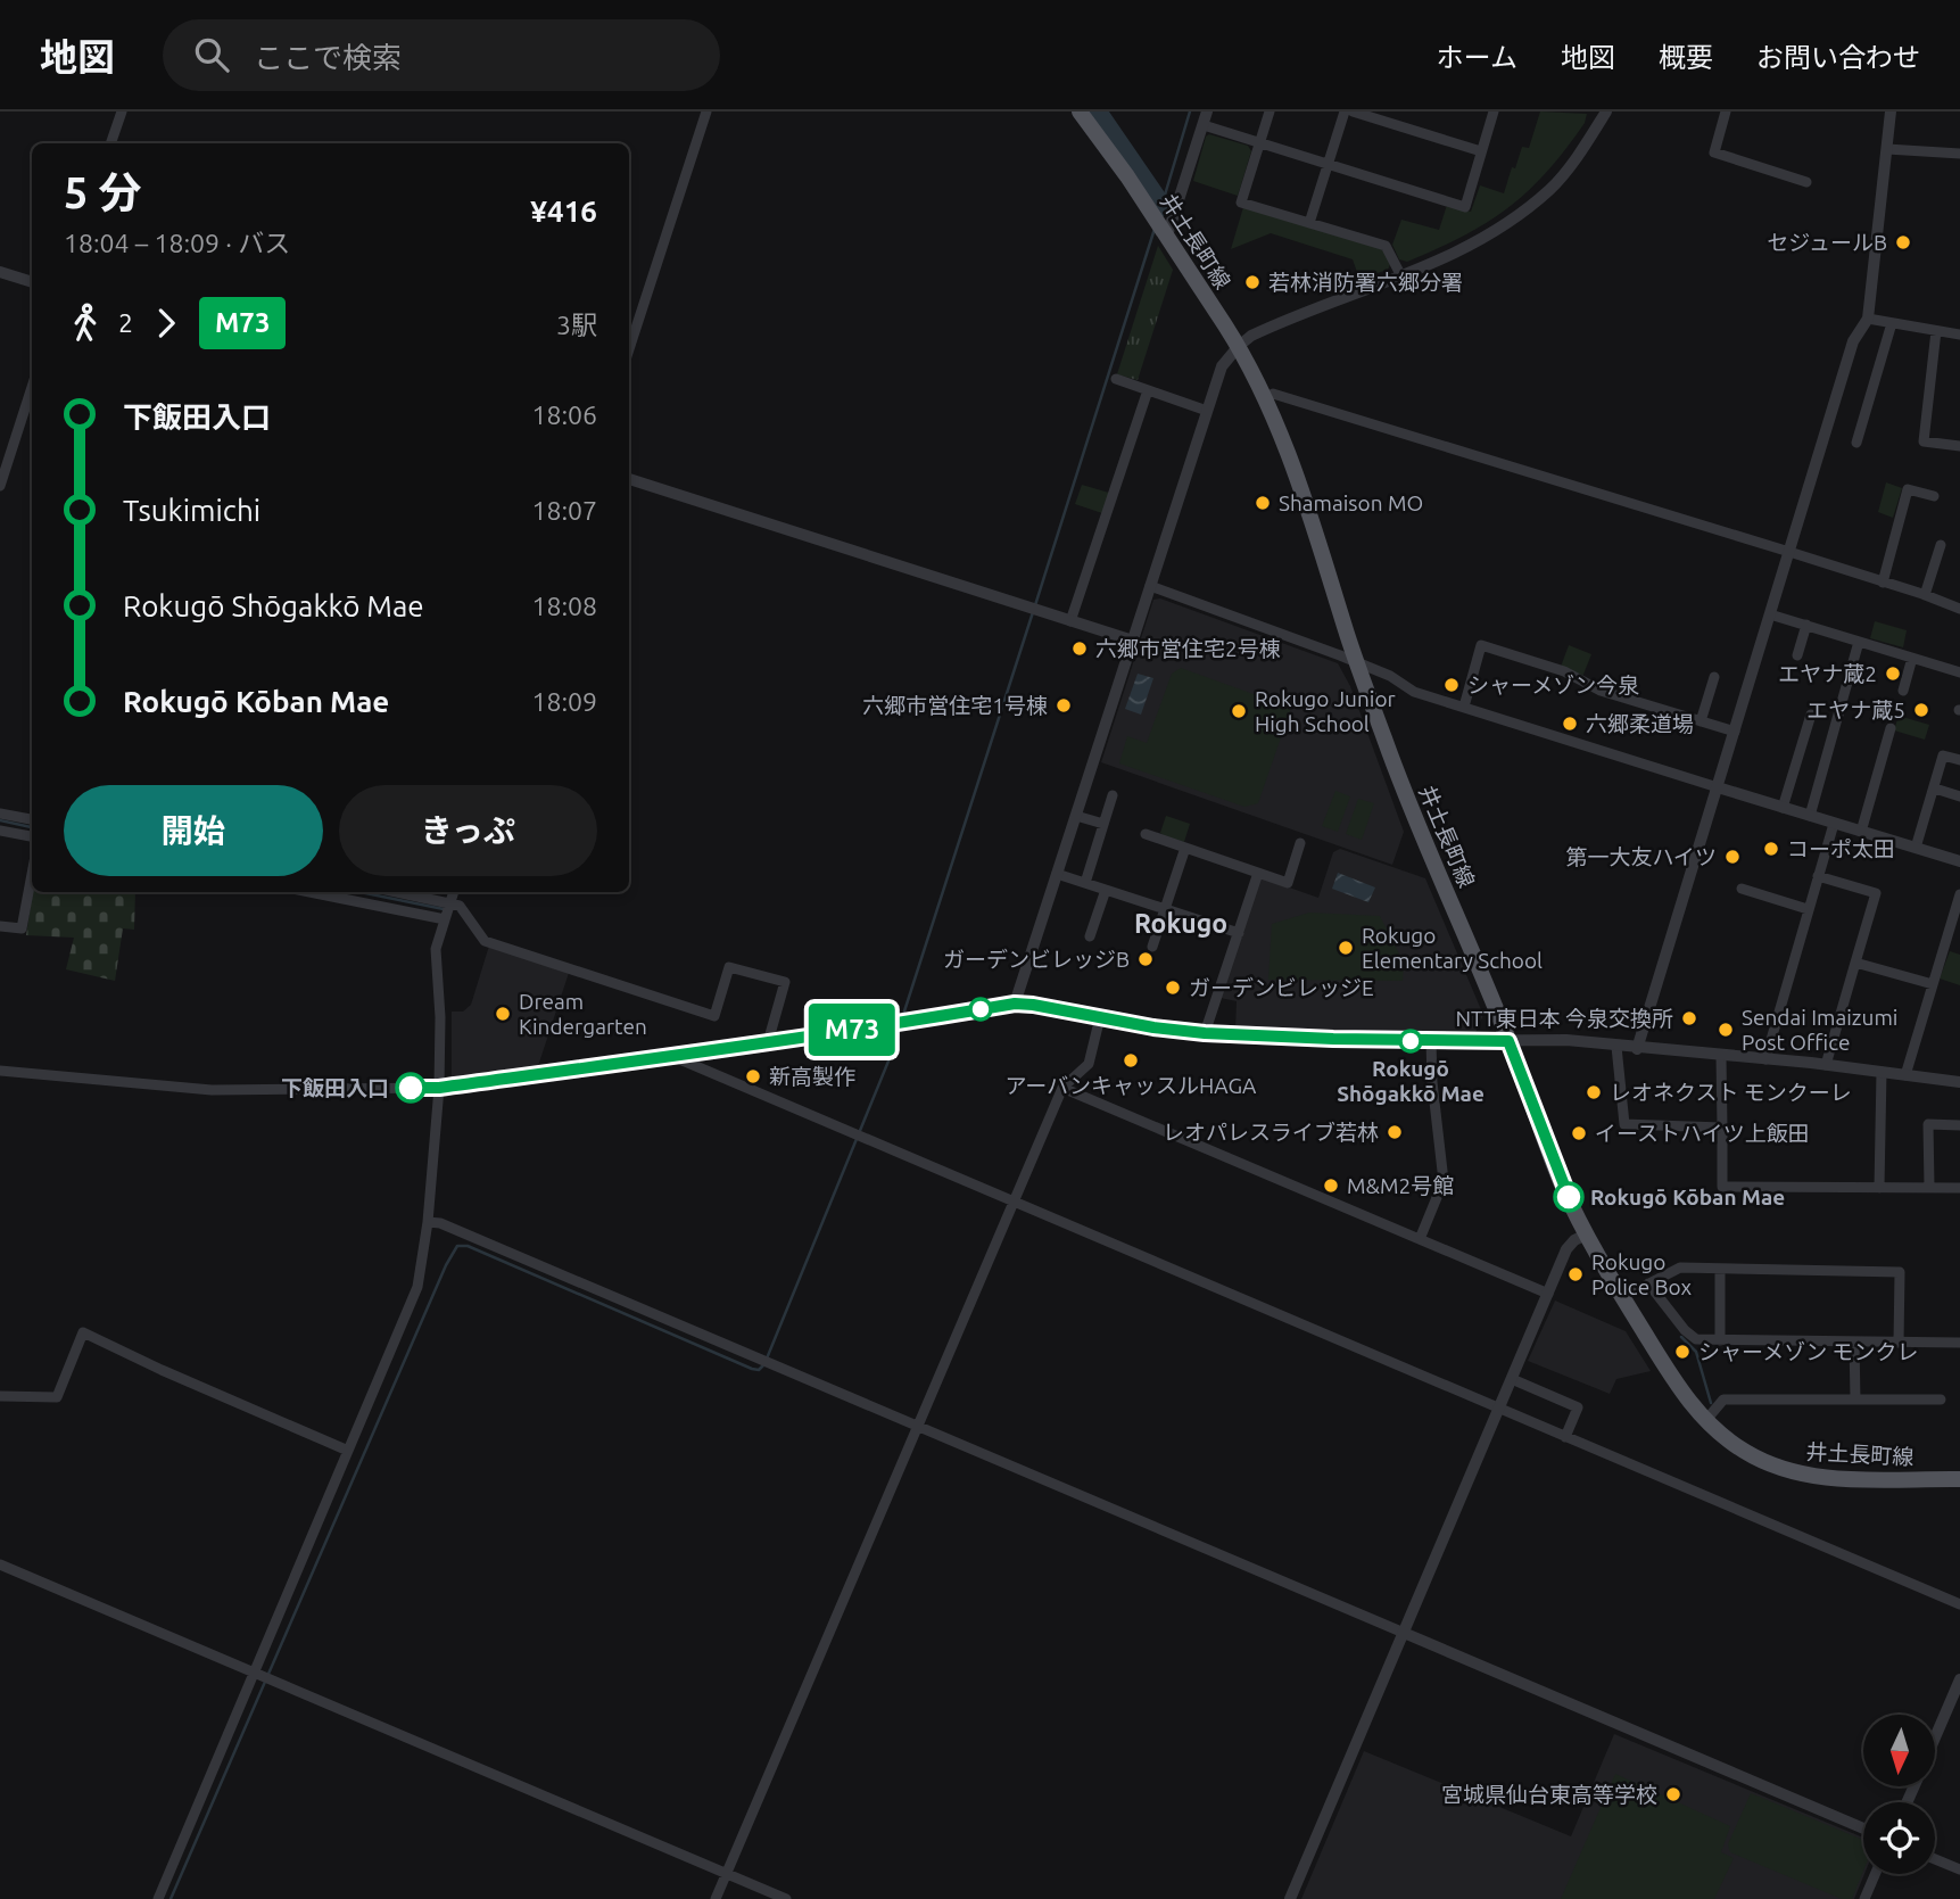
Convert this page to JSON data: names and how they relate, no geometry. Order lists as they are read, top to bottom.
{
  "streets": {
    "main road": ["井土長町線"]
  },
  "districts": ["Rokugo"],
  "places": [
    "セジュールB",
    "若林消防署六郷分署",
    "Shamaison MO",
    "六郷市営住宅2号棟",
    "エヤナ蔵2",
    "シャーメゾン今泉",
    "六郷市営住宅1号棟",
    "エヤナ蔵5",
    "Rokugo Junior High School",
    "六郷柔道場",
    "コーポ太田",
    "第一大友ハイツ",
    "Rokugo Elementary School",
    "ガーデンビレッジB",
    "ガーデンビレッジE",
    "Dream Kindergarten",
    "NTT東日本 今泉交換所",
    "Sendai Imaizumi Post Office",
    "Rokugō Shōgakkō Mae",
    "アーバンキャッスルHAGA",
    "新高製作",
    "下飯田入口",
    "レオネクスト モンクーレ",
    "レオパレスライブ若林",
    "イーストハイツ上飯田",
    "M&M2号館",
    "Rokugō Kōban Mae",
    "Rokugo Police Box",
    "シャーメゾン モンクレ",
    "宮城県仙台東高等学校"
  ],
  "lines": ["bus line M73"],
  "north": "bottom",
  "page": {
    "header": "地図",
    "search": "ここで検索",
    "nav": [
      "ホーム",
      "地図",
      "概要",
      "お問い合わせ"
    ],
    "on_map": "M73",
    "heading": ["5 分", "18:04 – 18:09 · バス", "¥416"],
    "legs": ["2", "M73", "3駅"],
    "list": [
      {
        "name": "下飯田入口",
        "value": "18:06"
      },
      {
        "name": "Tsukimichi",
        "value": "18:07"
      },
      {
        "name": "Rokugō Shōgakkō Mae",
        "value": "18:08"
      },
      {
        "name": "Rokugō Kōban Mae",
        "value": "18:09"
      }
    ],
    "buttons": ["開始", "きっぷ"]
  }
}
